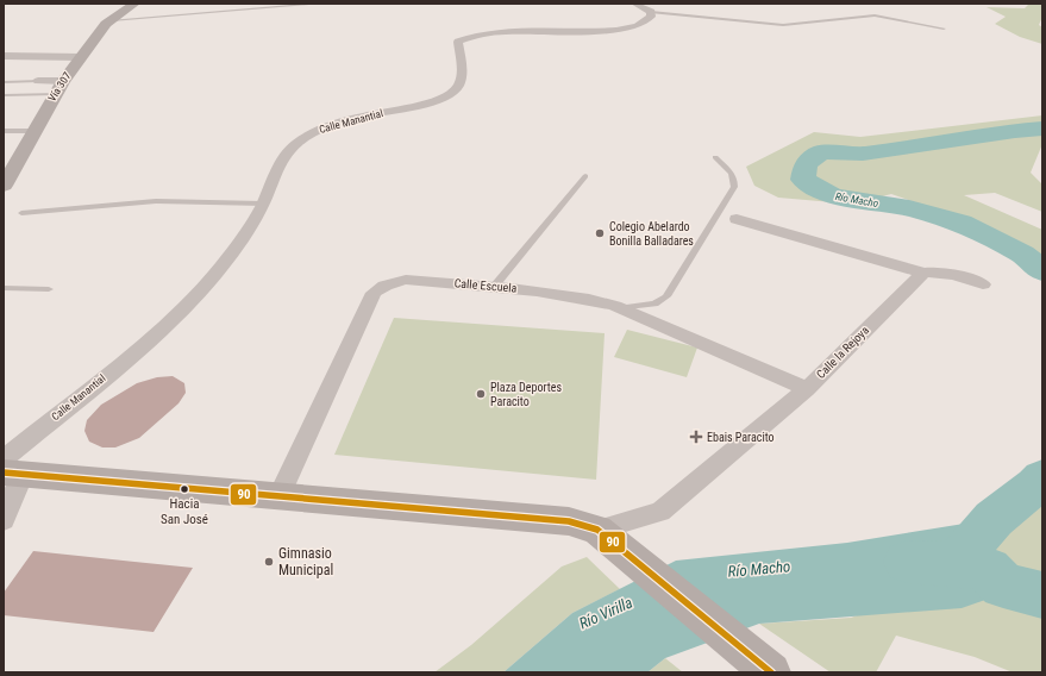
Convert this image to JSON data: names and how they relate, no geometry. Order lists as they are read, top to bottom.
{
  "streets": {
    "street": [
      "Vía 307",
      "Calle Manantial",
      "Calle Escuela",
      "Calle la Rejoya"
    ]
  },
  "crossings": [
    ["Calle Escuela", "Calle la Rejoya"]
  ],
  "water": ["Río Macho", "Río Virilla"],
  "places": {
    "other": [
      "Colegio Abelardo Bonilla Balladares",
      "Plaza Deportes Paracito",
      "Hacia San José",
      "Gimnasio Municipal"
    ],
    "health": ["Ebais Paracito"]
  },
  "lines": ["transit line 90"]
}
